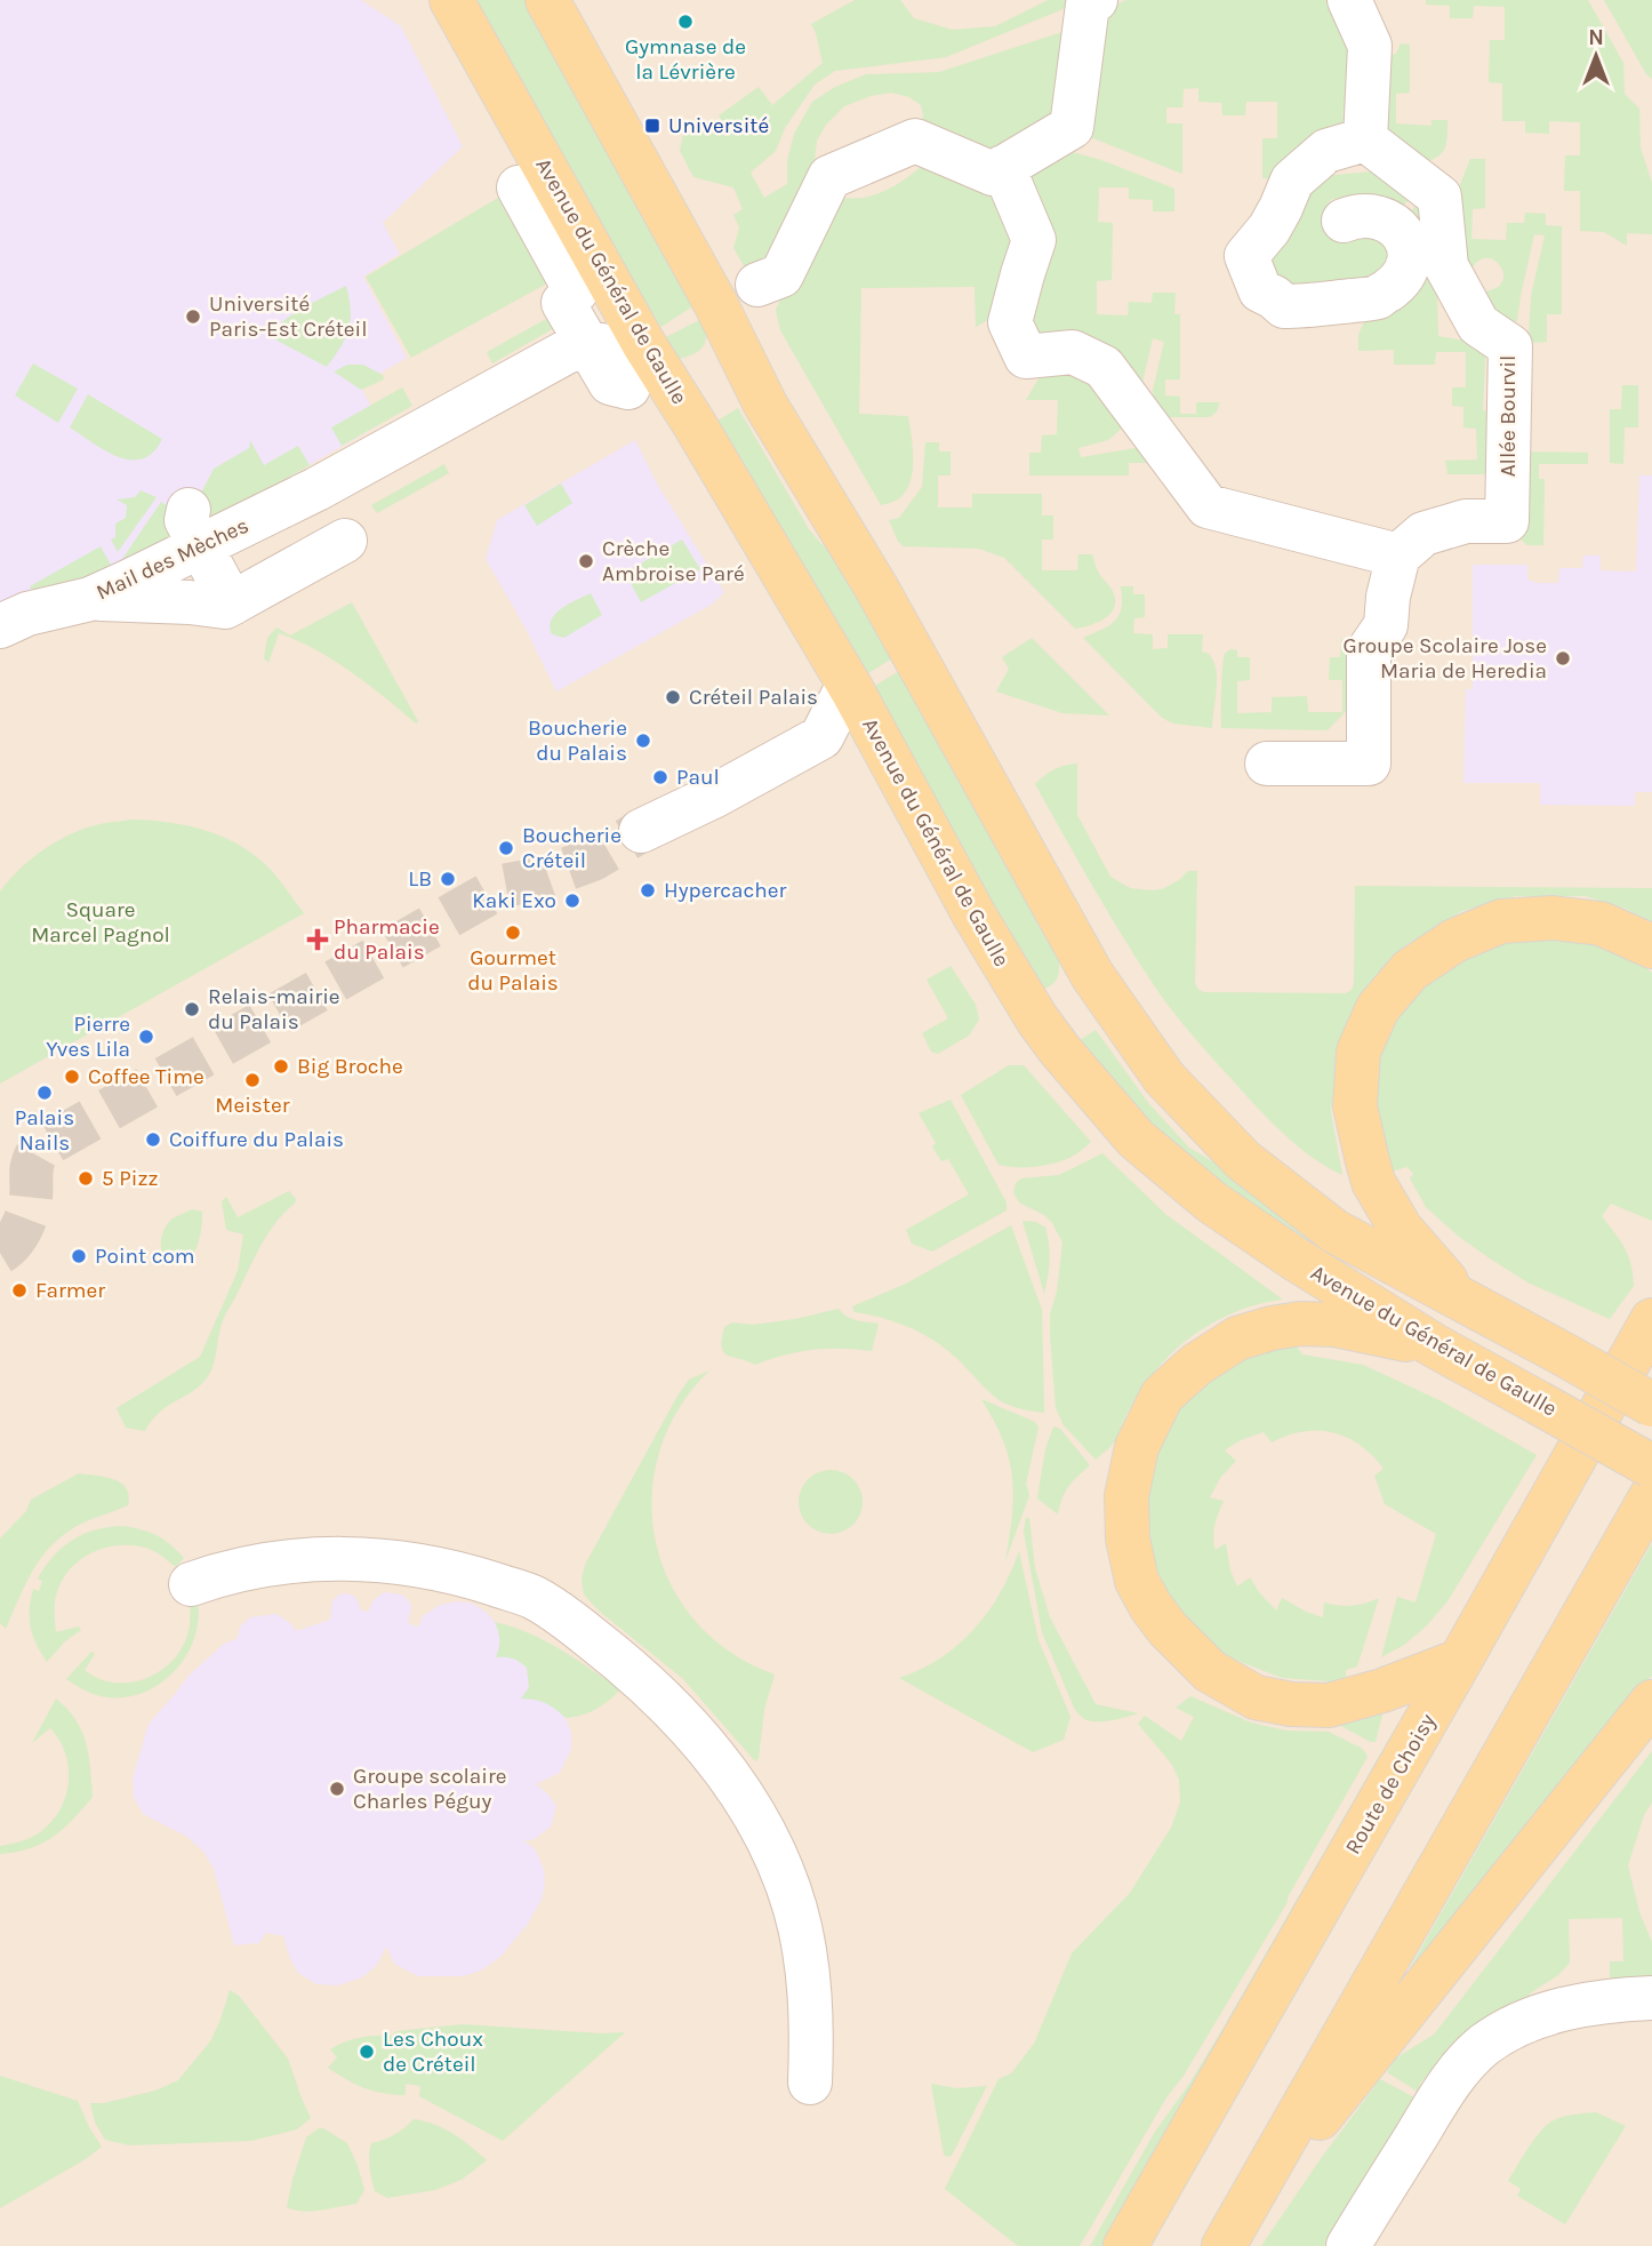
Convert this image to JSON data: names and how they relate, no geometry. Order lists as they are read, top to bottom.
{
  "streets": {
    "main road": ["Avenue du Général de Gaulle", "Route de Choisy"],
    "street": ["Allée Bourvil", "Mail des Mèches"]
  },
  "parks": ["Square Marcel Pagnol"],
  "places": {
    "other": [
      "Gymnase de la Lévrière",
      "Université Paris-Est Créteil",
      "Crèche Ambroise Paré",
      "Groupe Scolaire Jose Maria de Heredia",
      "Créteil Palais",
      "Boucherie du Palais",
      "Paul",
      "Boucherie Créteil",
      "LB",
      "Hypercacher",
      "Kaki Exo",
      "Gourmet du Palais",
      "Relais-mairie du Palais",
      "Pierre Yves Lila",
      "Big Broche",
      "Coffee Time",
      "Meister",
      "Palais Nails",
      "Coiffure du Palais",
      "5 Pizz",
      "Point com",
      "Farmer",
      "Groupe scolaire Charles Péguy",
      "Les Choux de Créteil"
    ],
    "transit": ["Université"],
    "health": ["Pharmacie du Palais"]
  },
  "north": "top"
}
